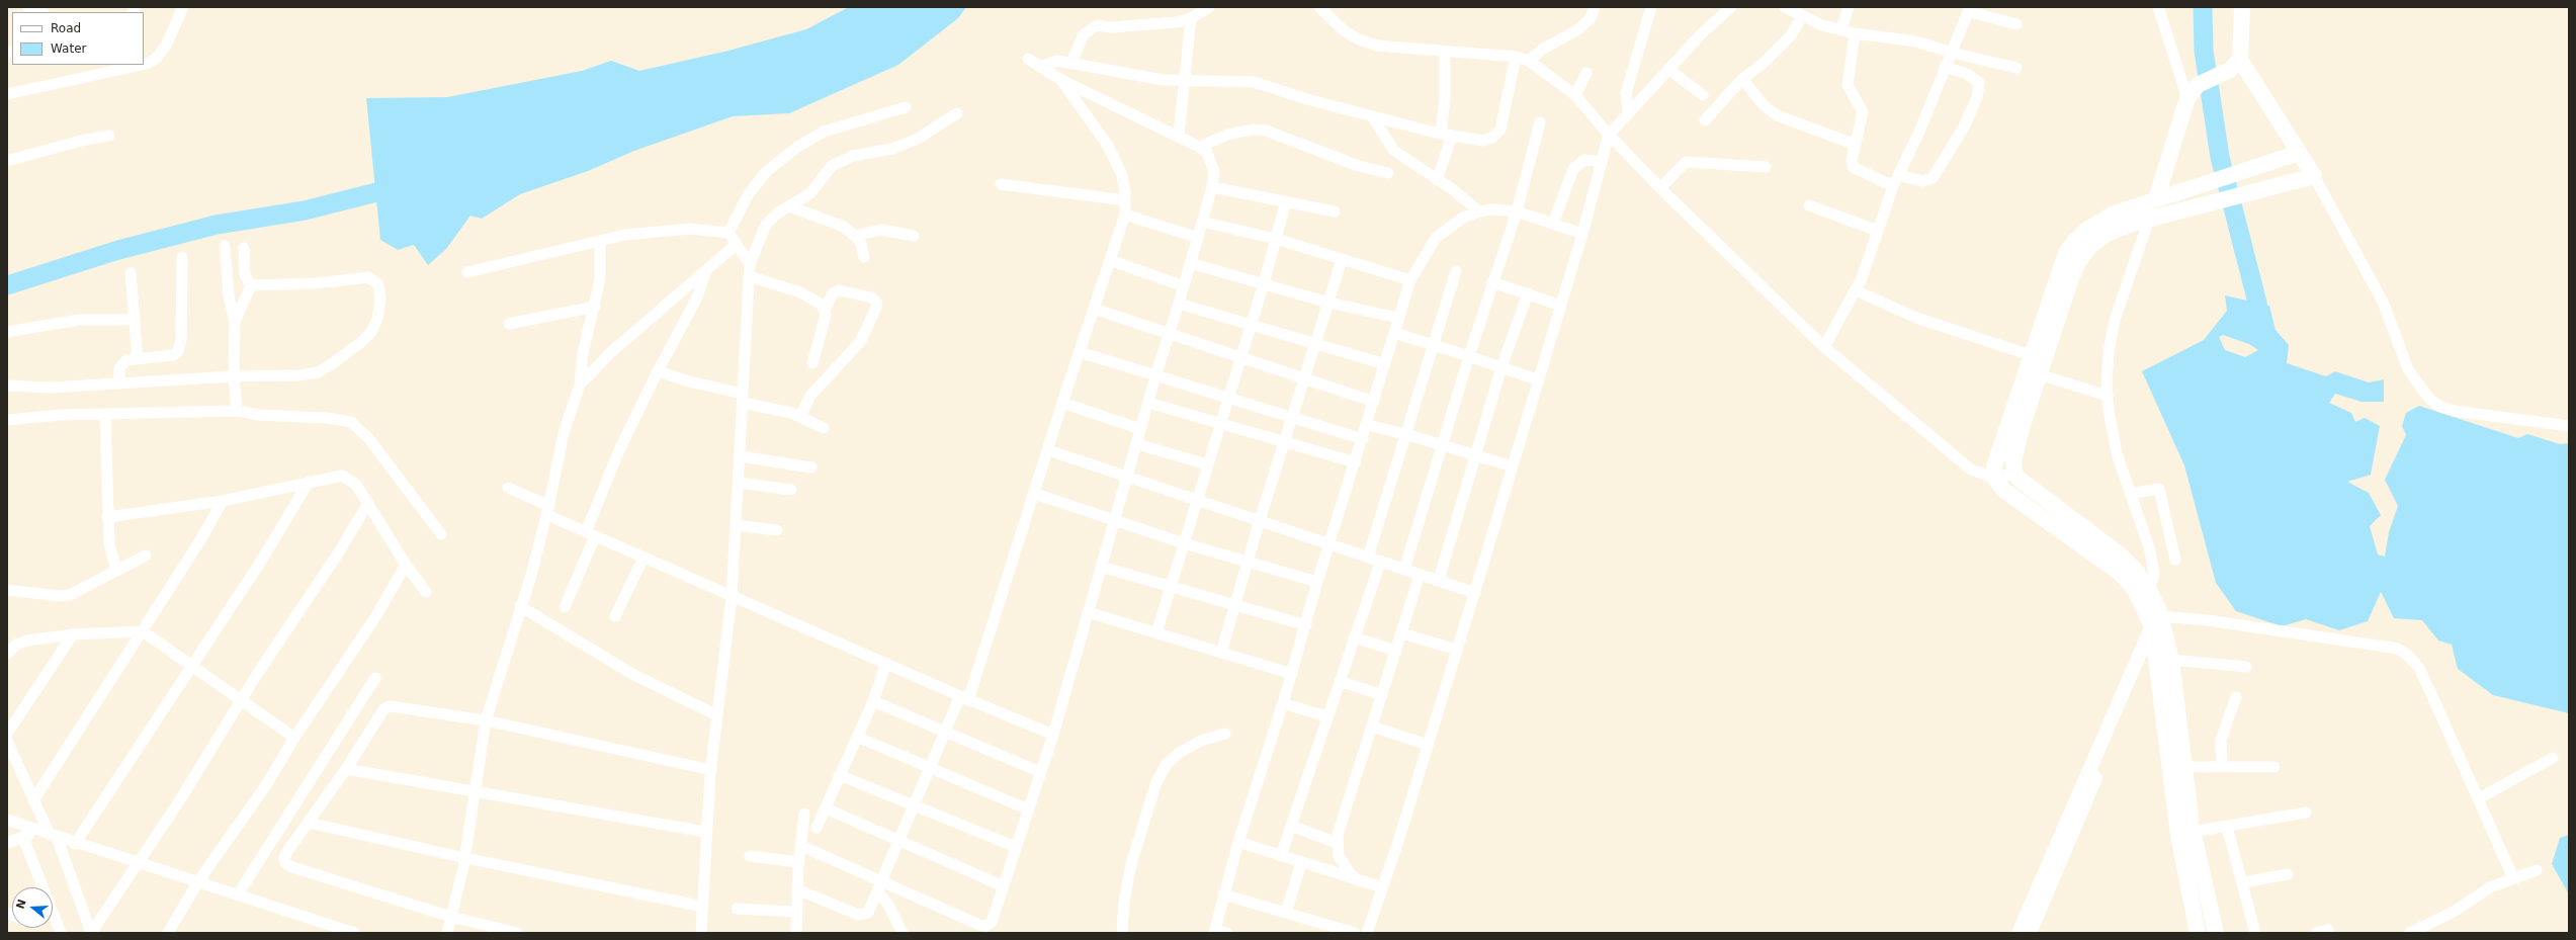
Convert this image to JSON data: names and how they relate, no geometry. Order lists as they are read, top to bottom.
{
  "legend": ["Road", "Water"],
  "north": "left"
}
